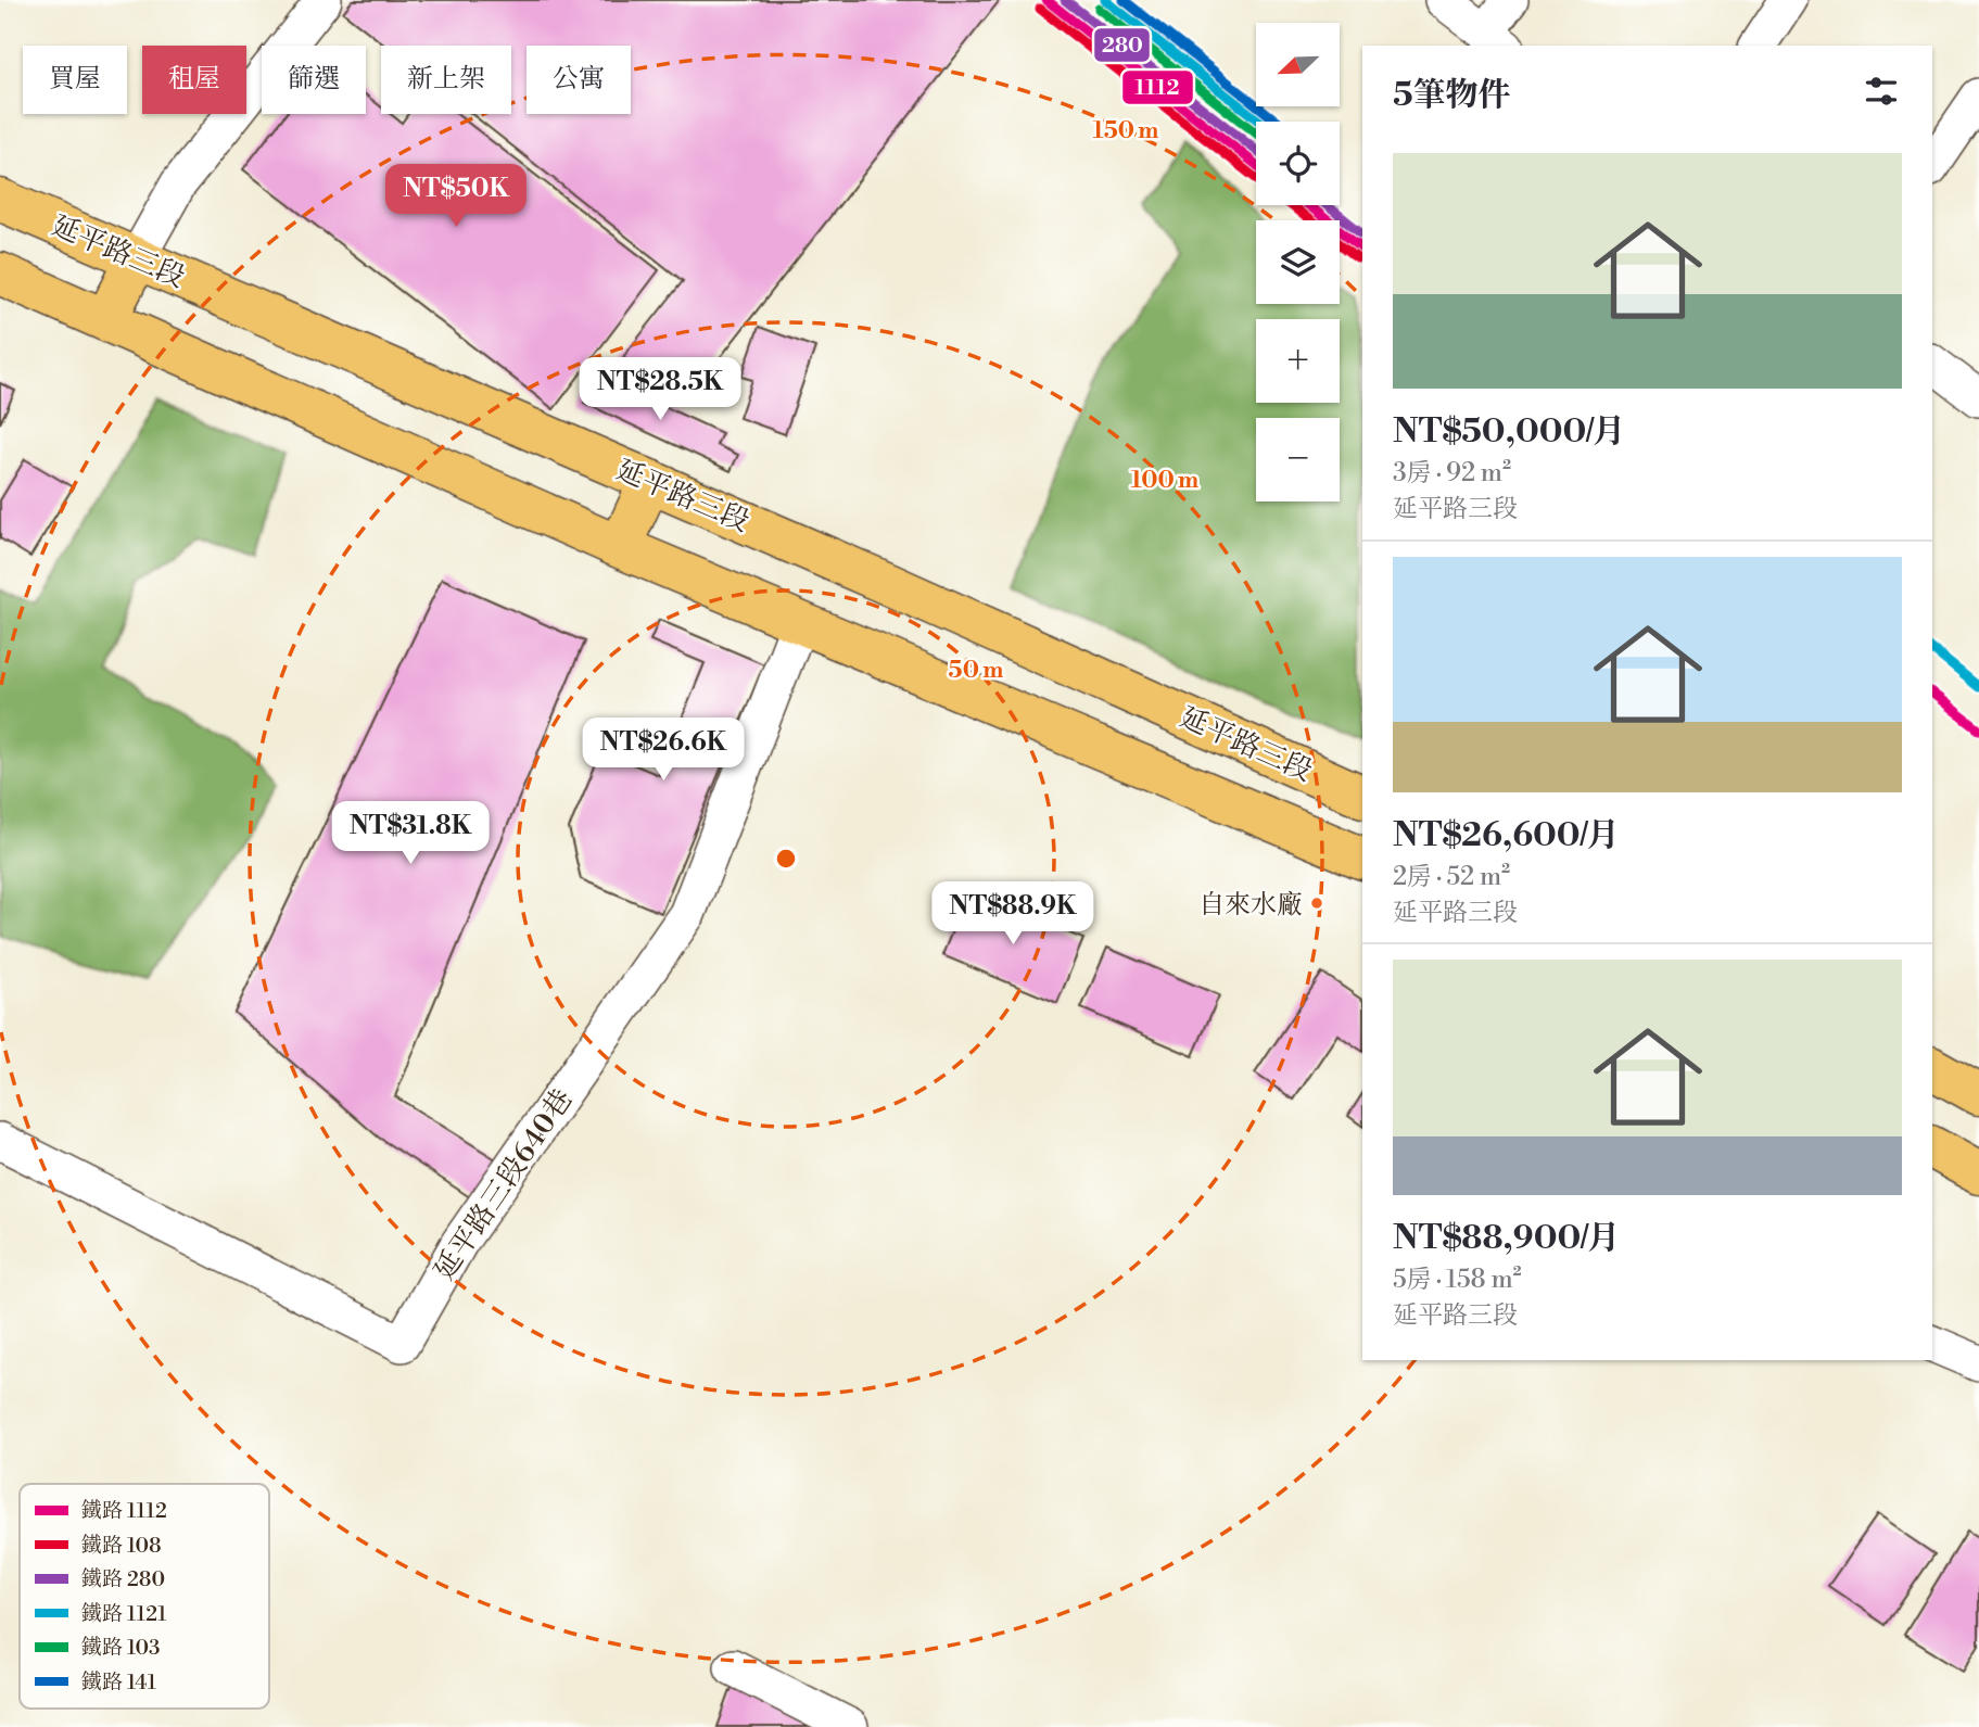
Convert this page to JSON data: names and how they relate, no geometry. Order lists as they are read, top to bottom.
{
  "streets": {
    "main road": ["延平路三段"],
    "street": ["延平路三段640巷"]
  },
  "places": ["自來水廠"],
  "lines": [
    "rail line 1112",
    "rail line 280",
    "rail line 1121",
    "rail line 141",
    "rail line 108",
    "rail line 103"
  ],
  "legend": [
    "鐵路 1112",
    "鐵路 108",
    "鐵路 280",
    "鐵路 1121",
    "鐵路 103",
    "鐵路 141"
  ],
  "north": "bottom left",
  "page": {
    "map_buttons": ["+", "−"],
    "chip": [
      "買屋",
      "租屋",
      "篩選",
      "新上架",
      "公寓"
    ],
    "heading": "5筆物件",
    "list": [
      {
        "name": "NT$50,000/月",
        "note": "3房 · 92 m² · 延平路三段"
      },
      {
        "name": "NT$26,600/月",
        "note": "2房 · 52 m² · 延平路三段"
      },
      {
        "name": "NT$88,900/月",
        "note": "5房 · 158 m² · 延平路三段"
      }
    ],
    "price": [
      "NT$50K",
      "NT$28.5K",
      "NT$26.6K",
      "NT$31.8K",
      "NT$88.9K"
    ]
  },
  "rings": ["150 m", "100 m", "50 m"]
}
